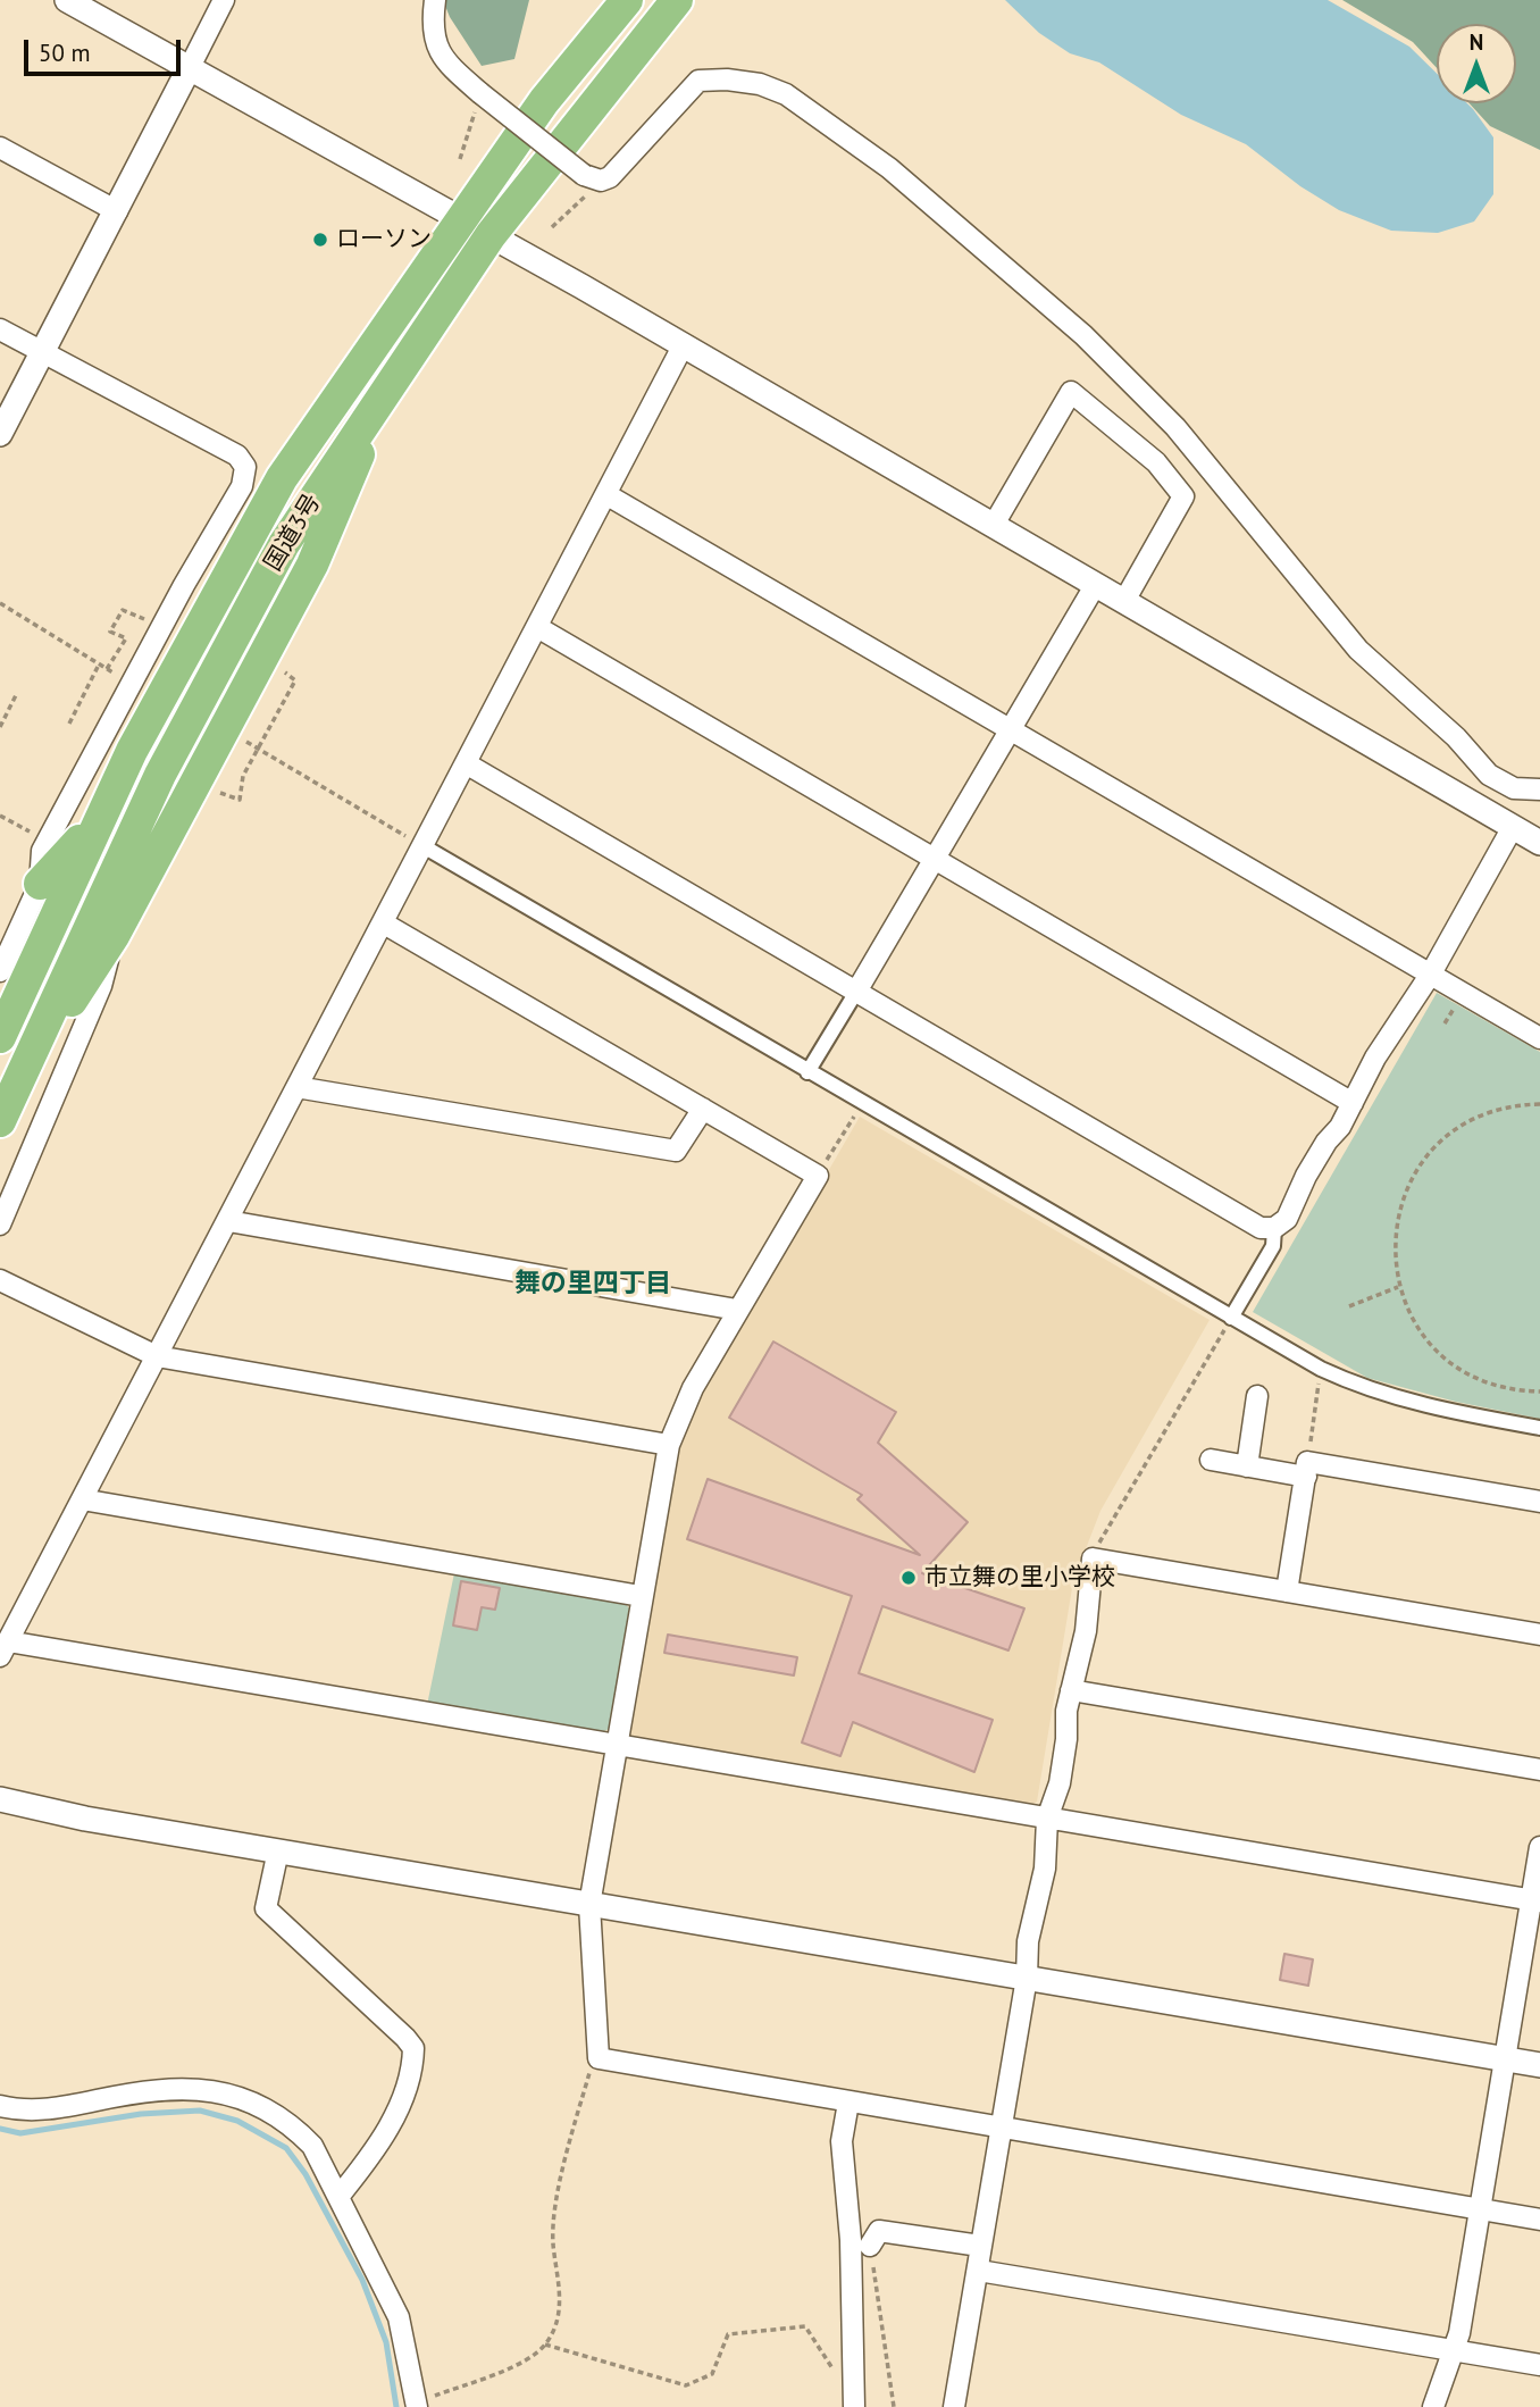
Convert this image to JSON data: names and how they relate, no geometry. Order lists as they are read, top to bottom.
{
  "streets": {
    "highway": ["国道3号"]
  },
  "districts": ["舞の里四丁目"],
  "places": ["ローソン", "市立舞の里小学校"],
  "scale_bar": "50 m",
  "north": "top"
}
